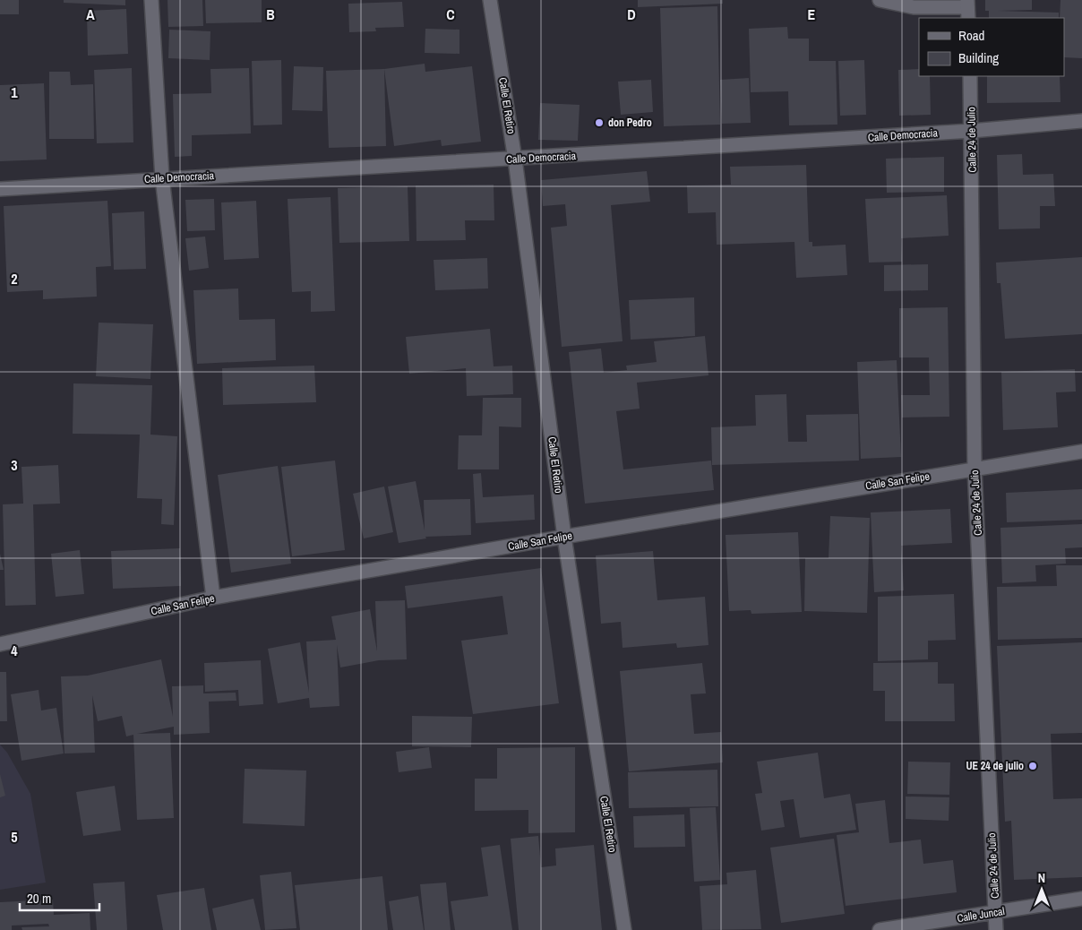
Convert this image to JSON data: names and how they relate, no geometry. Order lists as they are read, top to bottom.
{
  "streets": {
    "street": [
      "Calle El Retiro",
      "Calle Democracia",
      "Calle 24 de Julio",
      "Calle San Felipe",
      "Calle Juncal"
    ]
  },
  "crossings": [
    ["Calle El Retiro", "Calle Democracia"],
    ["Calle El Retiro", "Calle San Felipe"],
    ["Calle Democracia", "Calle 24 de Julio"],
    ["Calle 24 de Julio", "Calle San Felipe"],
    ["Calle 24 de Julio", "Calle Juncal"]
  ],
  "places": ["don Pedro", "UE 24 de julio"],
  "legend": ["Road", "Building"],
  "scale_bar": "20 m",
  "north": "top",
  "grid": {
    "columns": [
      "A",
      "B",
      "C",
      "D",
      "E"
    ],
    "rows": [
      "1",
      "2",
      "3",
      "4",
      "5"
    ]
  }
}
